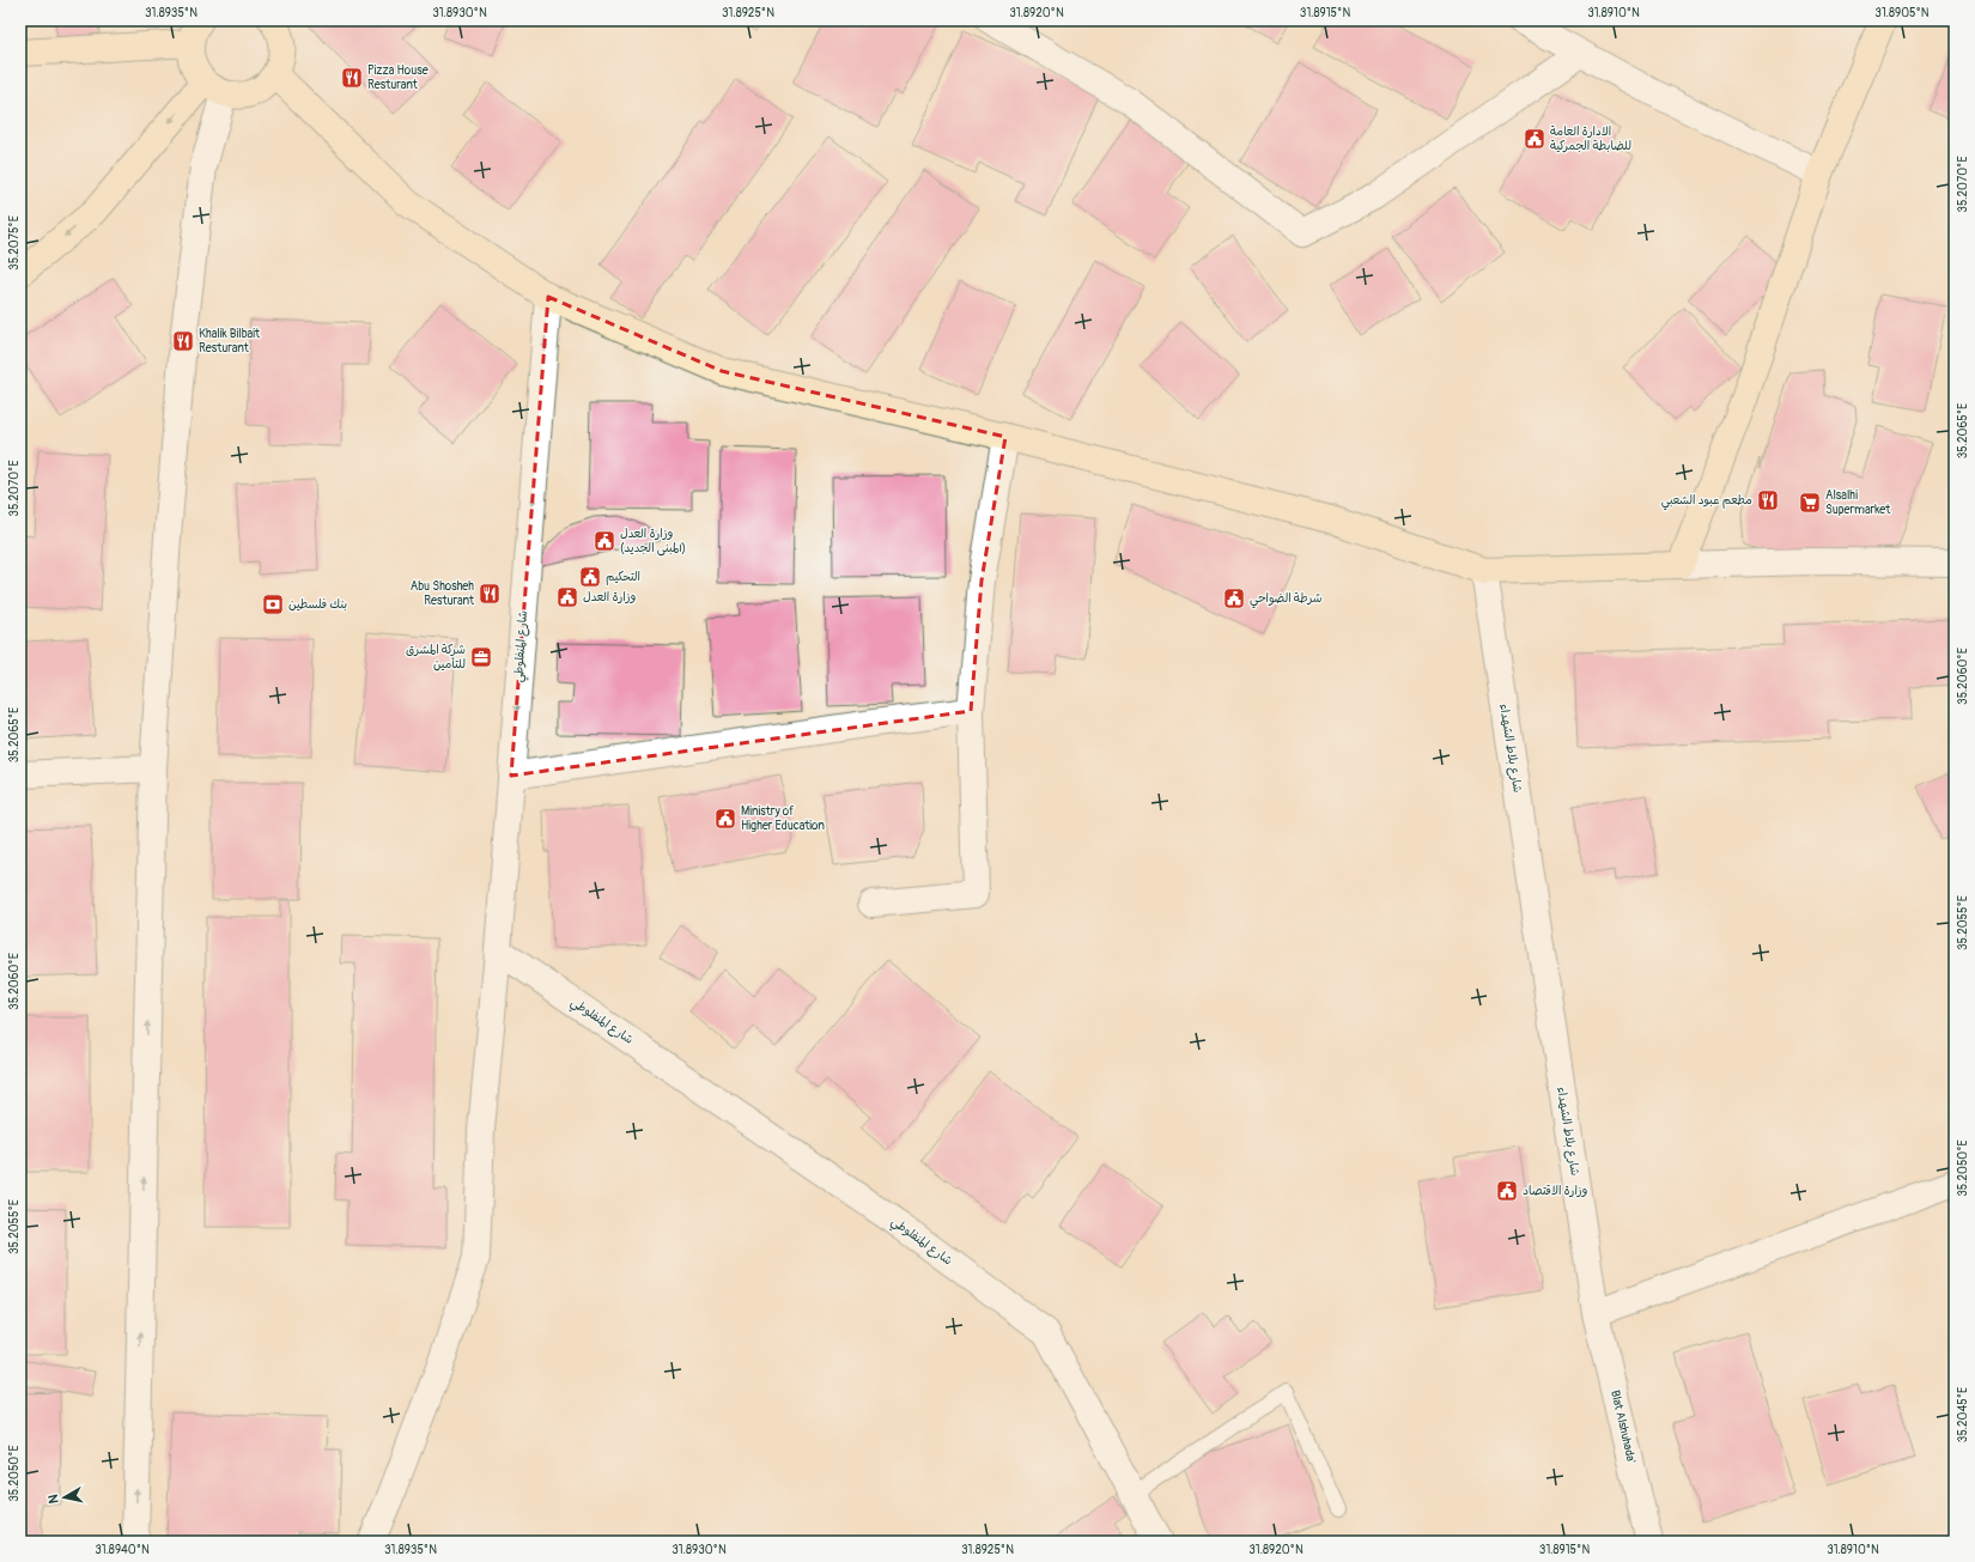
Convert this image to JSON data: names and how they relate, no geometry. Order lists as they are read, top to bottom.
{
  "streets": {
    "street": ["شارع المنفلوطي", "شارع بلاط الشهداء", "Blat Alshuhada'"]
  },
  "crossings": [
    ["شارع بلاط الشهداء", "Blat Alshuhada'"]
  ],
  "places": {
    "restaurant": [
      "Pizza House Resturant",
      "Khalik Bilbait Resturant",
      "مطعم عبود الشعبي",
      "Abu Shosheh Resturant"
    ],
    "public building": [
      "الادارة العامة للضابطة الجمركية",
      "وزارة العدل (المبنى الجديد)",
      "التحكيم",
      "وزارة العدل",
      "شرطة الضواحي",
      "Ministry of Higher Education",
      "وزارة الاقتصاد"
    ],
    "supermarket": ["Alsalhi Supermarket"],
    "bank": ["بنك فلسطين"],
    "office": ["شركة المشرق للتأمين"]
  },
  "north": "left",
  "coordinates": [
    "31.8935°N",
    "31.8930°N",
    "31.8925°N",
    "31.8920°N",
    "31.8915°N",
    "31.8910°N",
    "31.8905°N",
    "35.2070°E",
    "35.2075°E",
    "35.2065°E",
    "35.2060°E",
    "35.2055°E",
    "35.2050°E",
    "35.2045°E",
    "31.8940°N"
  ]
}
